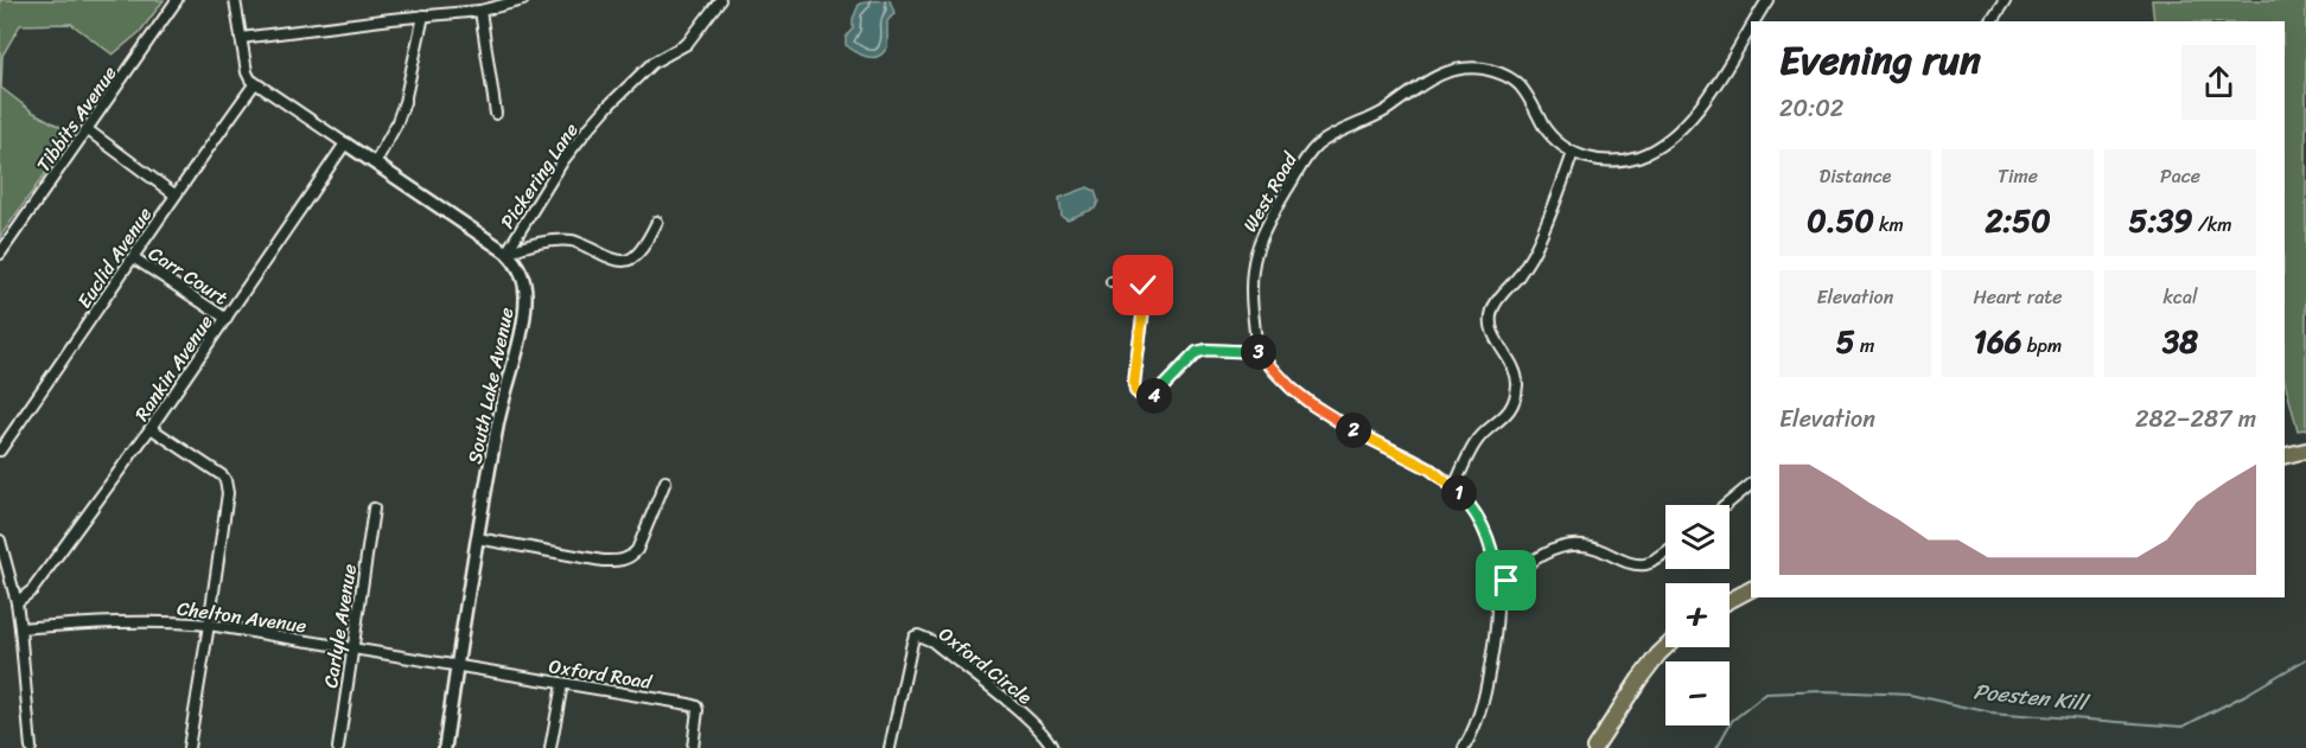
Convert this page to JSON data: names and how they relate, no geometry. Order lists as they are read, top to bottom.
{
  "streets": {
    "street": [
      "Tibbits Avenue",
      "Pickering Lane",
      "West Road",
      "Euclid Avenue",
      "Carr Court",
      "Rankin Avenue",
      "South Lake Avenue",
      "Chelton Avenue",
      "Carlyle Avenue",
      "Oxford Circle",
      "Oxford Road"
    ]
  },
  "crossings": [
    ["Pickering Lane", "South Lake Avenue"],
    ["Euclid Avenue", "Carr Court"],
    ["Euclid Avenue", "South Lake Avenue"],
    ["Carr Court", "Rankin Avenue"],
    ["Rankin Avenue", "South Lake Avenue"],
    ["South Lake Avenue", "Chelton Avenue"],
    ["South Lake Avenue", "Oxford Road"],
    ["Chelton Avenue", "Carlyle Avenue"],
    ["Chelton Avenue", "Oxford Road"]
  ],
  "water": ["Poesten Kill"],
  "page": {
    "heading": ["Evening run", "20:02"],
    "stats": [
      ["Distance", "0.50 km"],
      ["Time", "2:50"],
      ["Pace", "5:39 /km"],
      ["Elevation", "5 m"],
      ["Heart rate", "166 bpm"],
      ["kcal", "38"]
    ],
    "pins": [
      "3",
      "4",
      "2",
      "1"
    ],
    "chart": ["Elevation", "282–287 m"],
    "map_buttons": ["+", "−"]
  }
}
